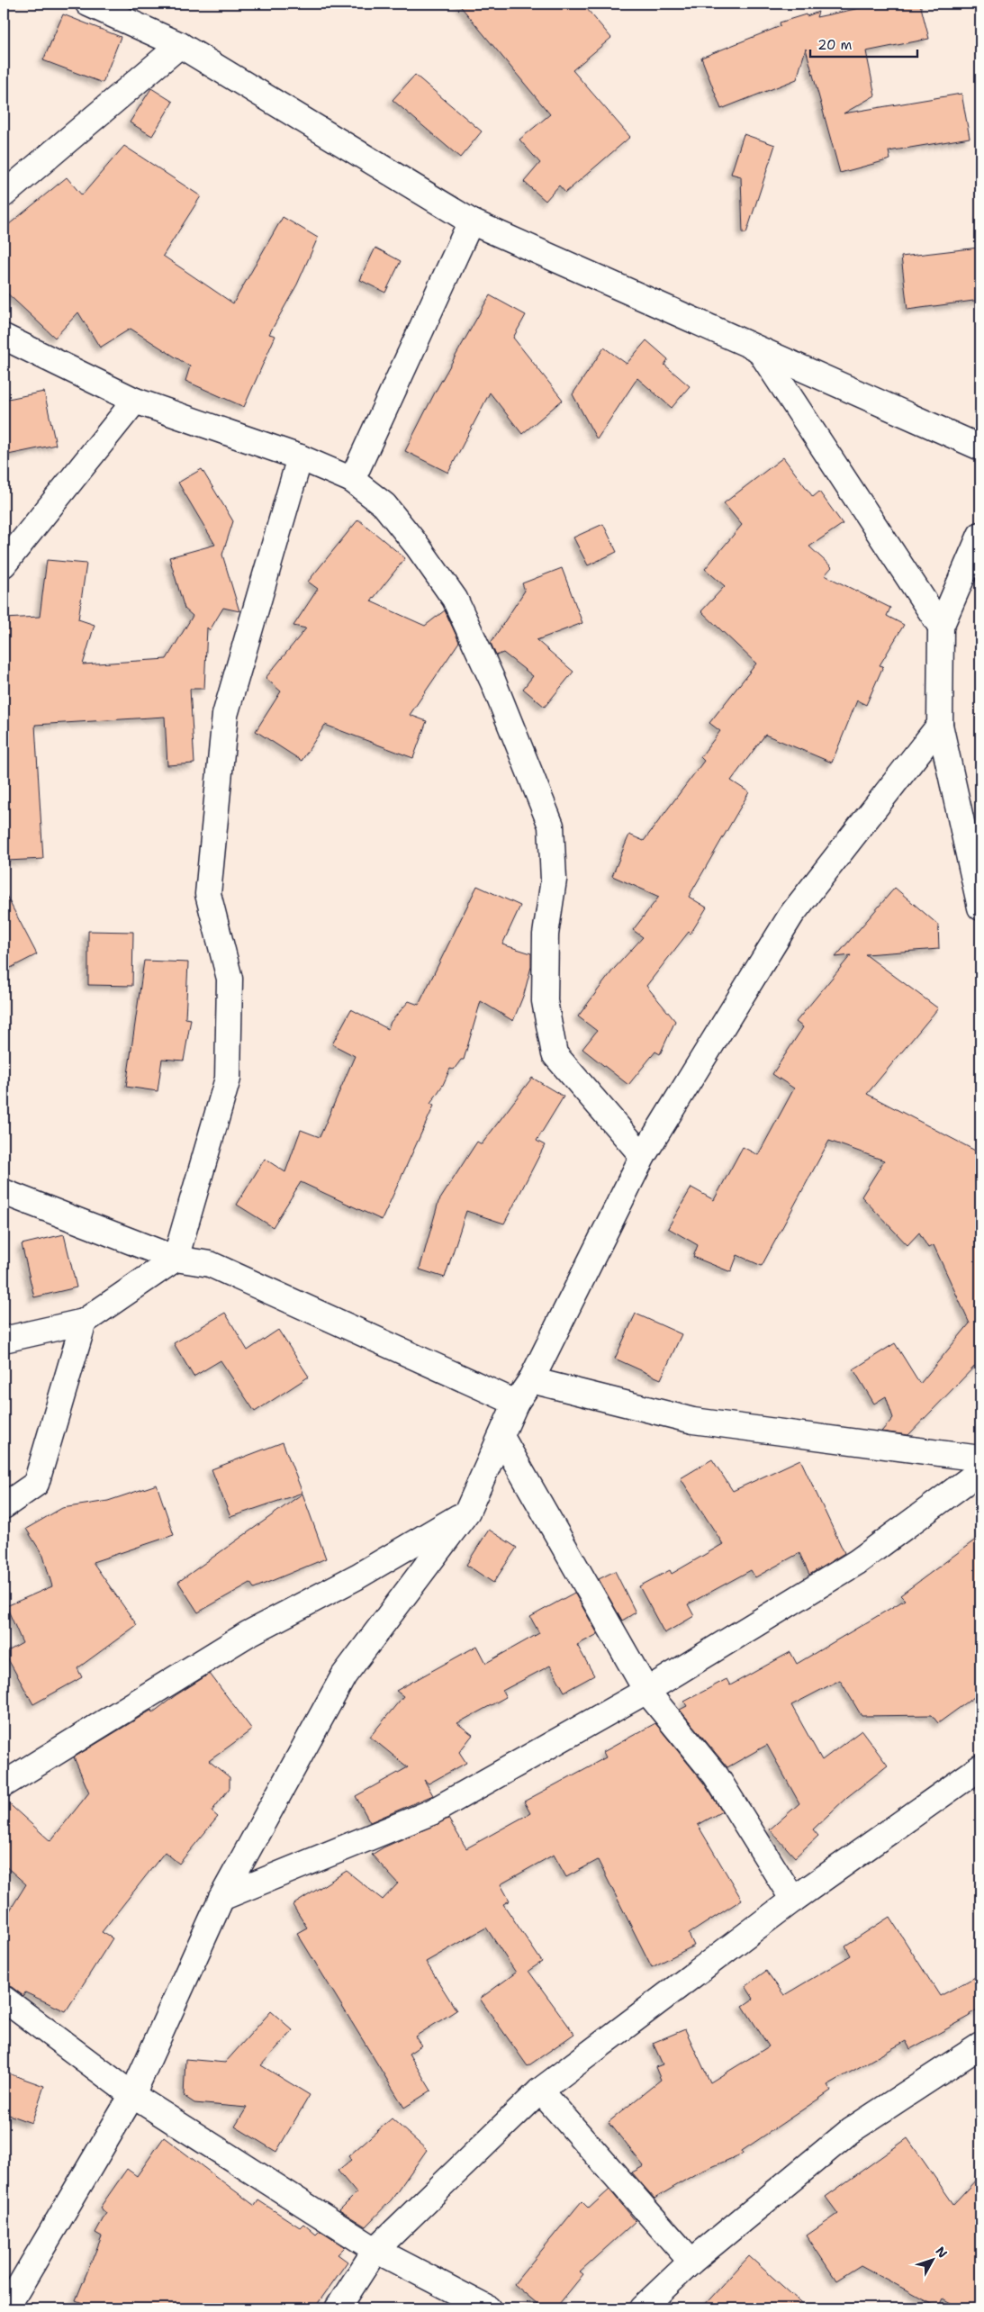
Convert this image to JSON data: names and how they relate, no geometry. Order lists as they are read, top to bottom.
{
  "scale_bar": "20 m",
  "north": "top right"
}
